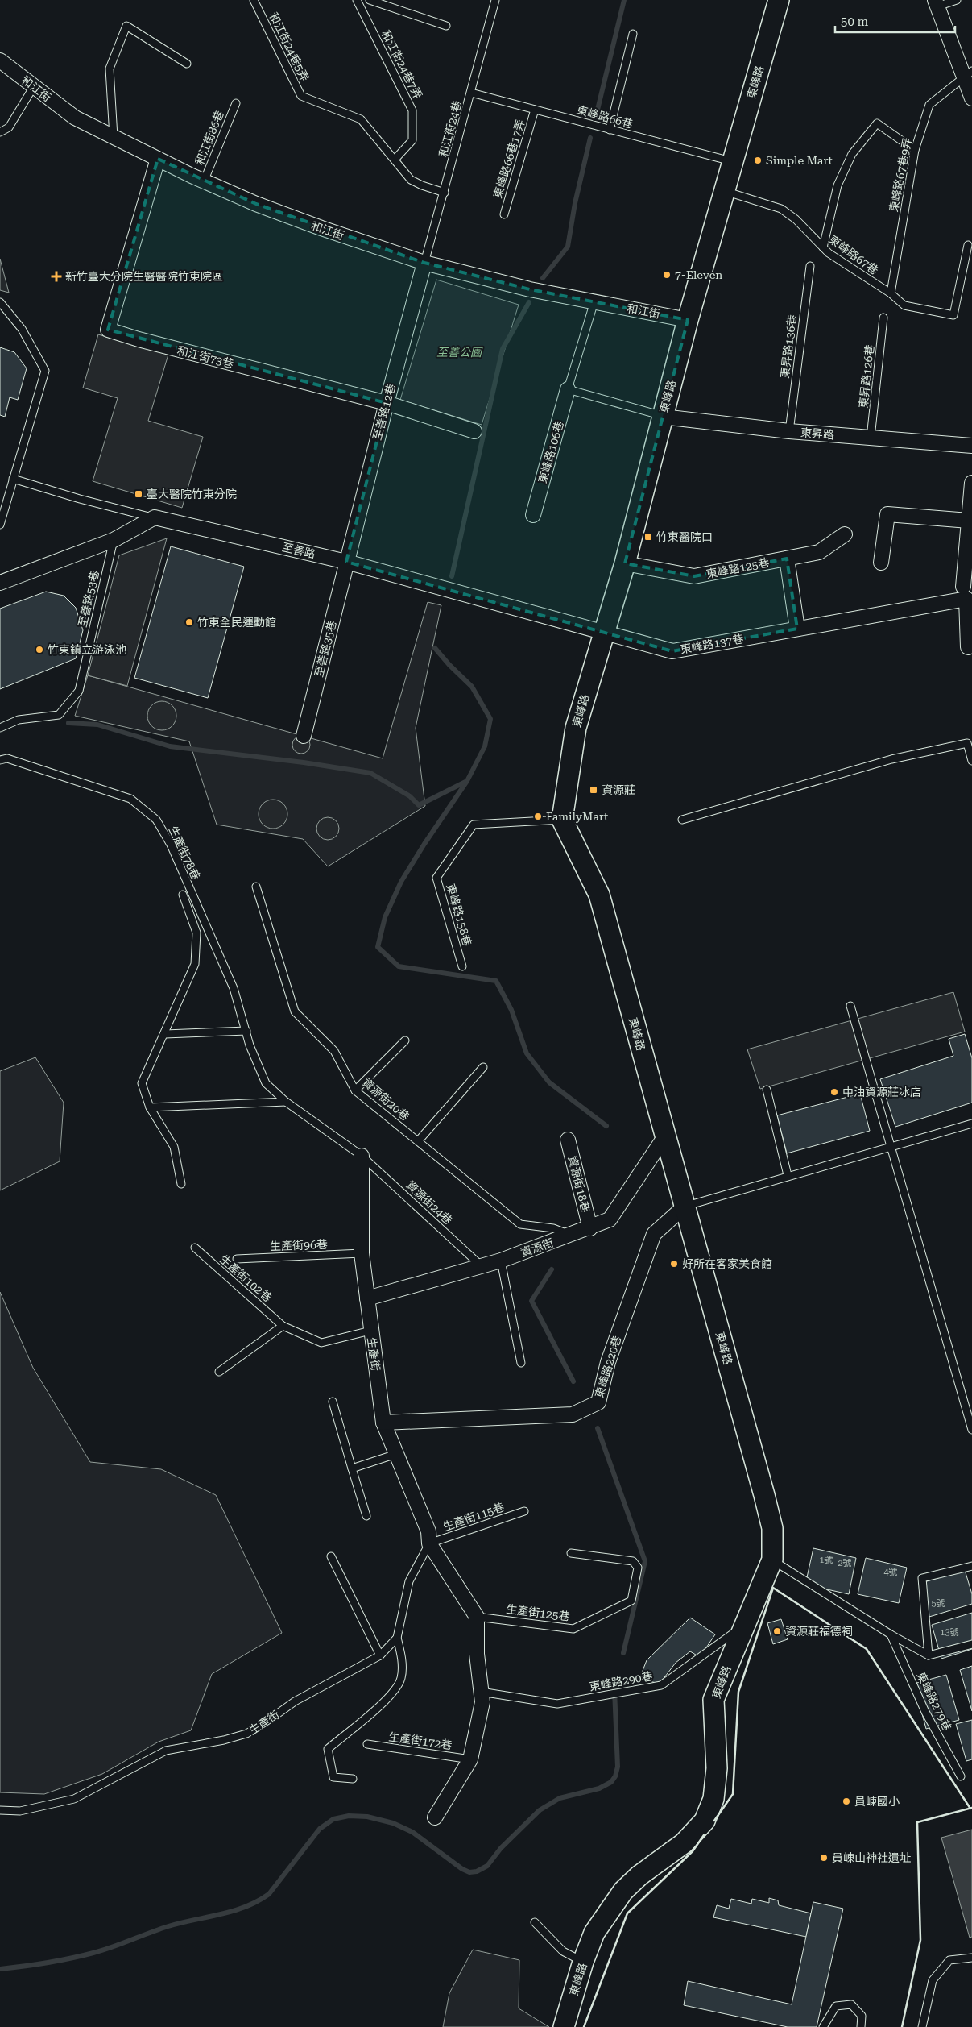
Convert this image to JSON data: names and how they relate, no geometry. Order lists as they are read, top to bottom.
{
  "streets": {
    "main road": ["東峰路"],
    "street": [
      "和江街",
      "和江街73巷",
      "至善路12巷",
      "東昇路",
      "東峰路106巷",
      "至善路",
      "東峰路125巷",
      "東峰路137巷",
      "至善路35巷",
      "資源街18巷",
      "資源街",
      "生產街",
      "東峰路220巷"
    ],
    "lane": [
      "和江街24巷5弄",
      "和江街24巷7弄",
      "東峰路66巷",
      "和江街24巷",
      "和江街86巷",
      "東峰路66巷17弄",
      "東峰路67巷9弄",
      "東峰路67巷",
      "東昇路136巷",
      "東昇路126巷",
      "至善路53巷",
      "生產街78巷",
      "東峰路158巷",
      "資源街20巷",
      "資源街24巷",
      "生產街96巷",
      "生產街102巷",
      "生產街115巷",
      "生產街125巷",
      "東峰路290巷",
      "東峰路279巷",
      "生產街172巷"
    ]
  },
  "crossings": [
    ["和江街24巷5弄", "和江街24巷7弄"],
    ["和江街24巷5弄", "和江街24巷"],
    ["東峰路", "和江街"],
    ["東峰路", "東峰路66巷"],
    ["東峰路", "東峰路67巷"],
    ["東峰路", "東昇路"],
    ["東峰路", "至善路"],
    ["東峰路", "東峰路125巷"],
    ["東峰路", "東峰路137巷"],
    ["東峰路", "東峰路158巷"],
    ["東峰路", "資源街"],
    ["東峰路", "東峰路220巷"],
    ["東峰路", "東峰路290巷"],
    ["東峰路", "東峰路279巷"],
    ["和江街", "和江街24巷"],
    ["和江街", "和江街86巷"],
    ["和江街", "和江街73巷"],
    ["和江街", "至善路12巷"],
    ["和江街", "東峰路106巷"],
    ["東峰路66巷", "和江街24巷"],
    ["東峰路66巷", "東峰路66巷17弄"],
    ["和江街24巷", "至善路12巷"],
    ["東峰路67巷9弄", "東峰路67巷"],
    ["東昇路136巷", "東昇路"],
    ["和江街73巷", "至善路12巷"],
    ["東昇路126巷", "東昇路"],
    ["至善路12巷", "至善路"],
    ["至善路12巷", "至善路35巷"],
    ["至善路", "東峰路137巷"],
    ["至善路", "至善路35巷"],
    ["生產街78巷", "資源街24巷"],
    ["生產街78巷", "生產街"],
    ["資源街20巷", "資源街"],
    ["資源街18巷", "資源街"],
    ["資源街24巷", "資源街"],
    ["資源街24巷", "生產街"],
    ["生產街96巷", "生產街"],
    ["資源街", "生產街"],
    ["生產街102巷", "生產街"],
    ["生產街", "東峰路220巷"],
    ["生產街", "生產街115巷"],
    ["生產街", "生產街125巷"]
  ],
  "parks": ["至善公園"],
  "places": {
    "other": [
      "Simple Mart",
      "7-Eleven",
      "竹東全民運動館",
      "竹東鎮立游泳池",
      "FamilyMart",
      "中油資源莊冰店",
      "好所在客家美食館",
      "資源莊福德祠",
      "員崠國小",
      "員崠山神社遺址"
    ],
    "health": ["新竹臺大分院生醫醫院竹東院區"],
    "transit": ["臺大醫院竹東分院", "竹東醫院口", "資源莊"]
  },
  "house_numbers": [
    "1號",
    "2號",
    "4號",
    "5號",
    "13號"
  ],
  "scale_bar": "50 m"
}
